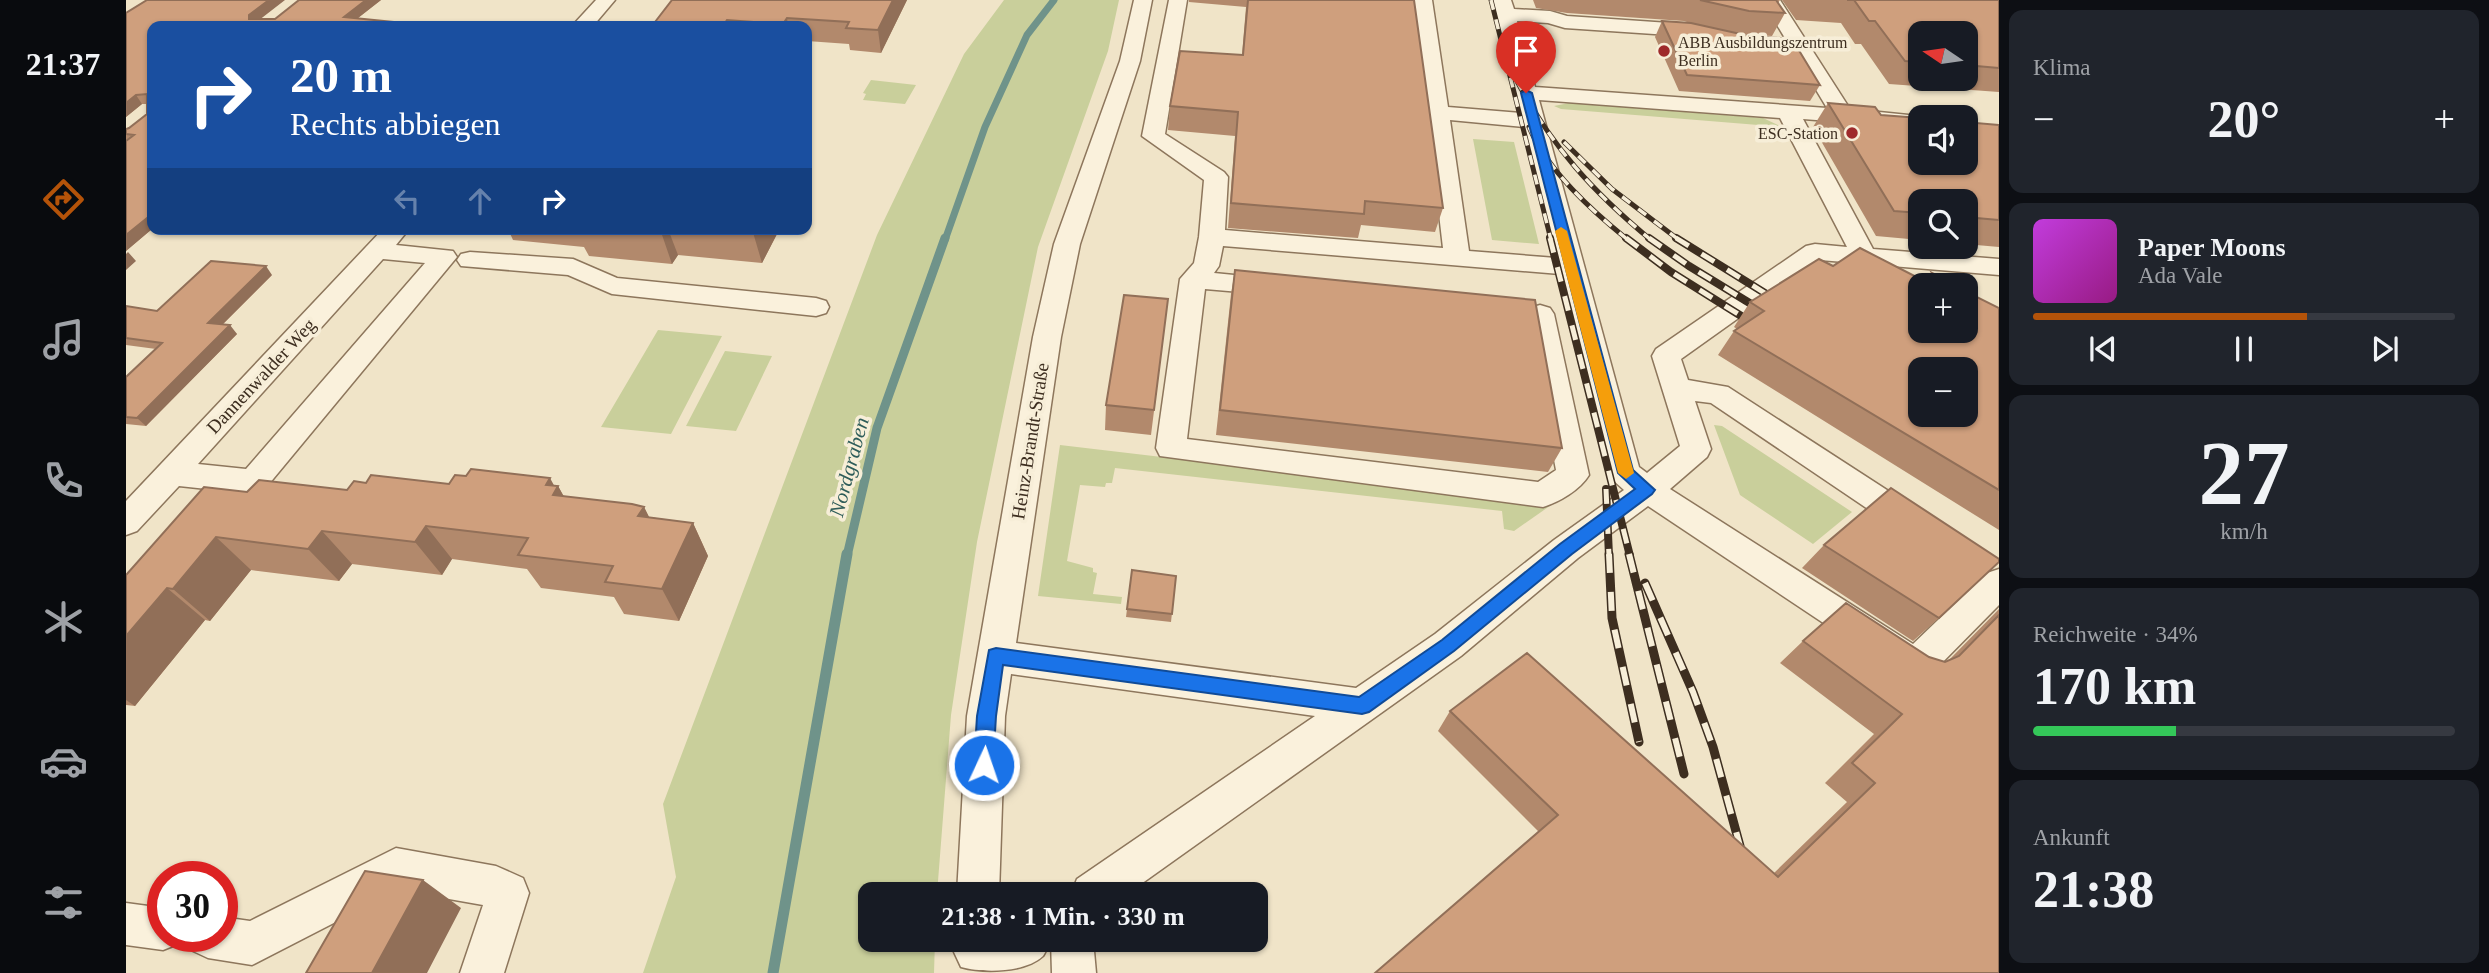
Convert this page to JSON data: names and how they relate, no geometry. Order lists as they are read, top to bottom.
{
  "streets": {
    "street": ["Dannenwalder Weg", "Heinz-Brandt-Straße"]
  },
  "water": ["Nordgraben"],
  "places": ["ABB Ausbildungszentrum Berlin", "ESC-Station"],
  "north": "left",
  "page": {
    "tabs": "21:37",
    "tile": [
      "Klima",
      ["27", "km/h"],
      ["Reichweite · 34%", "170 km"],
      ["Ankunft", "21:38"]
    ],
    "map_buttons": ["+", "−"],
    "turn": ["20 m", "Rechts abbiegen"],
    "heat": ["−", "20°", "+"],
    "song": ["Paper Moons", "Ada Vale"],
    "limit": "30",
    "trip": "21:38 · 1 Min. · 330 m"
  }
}
